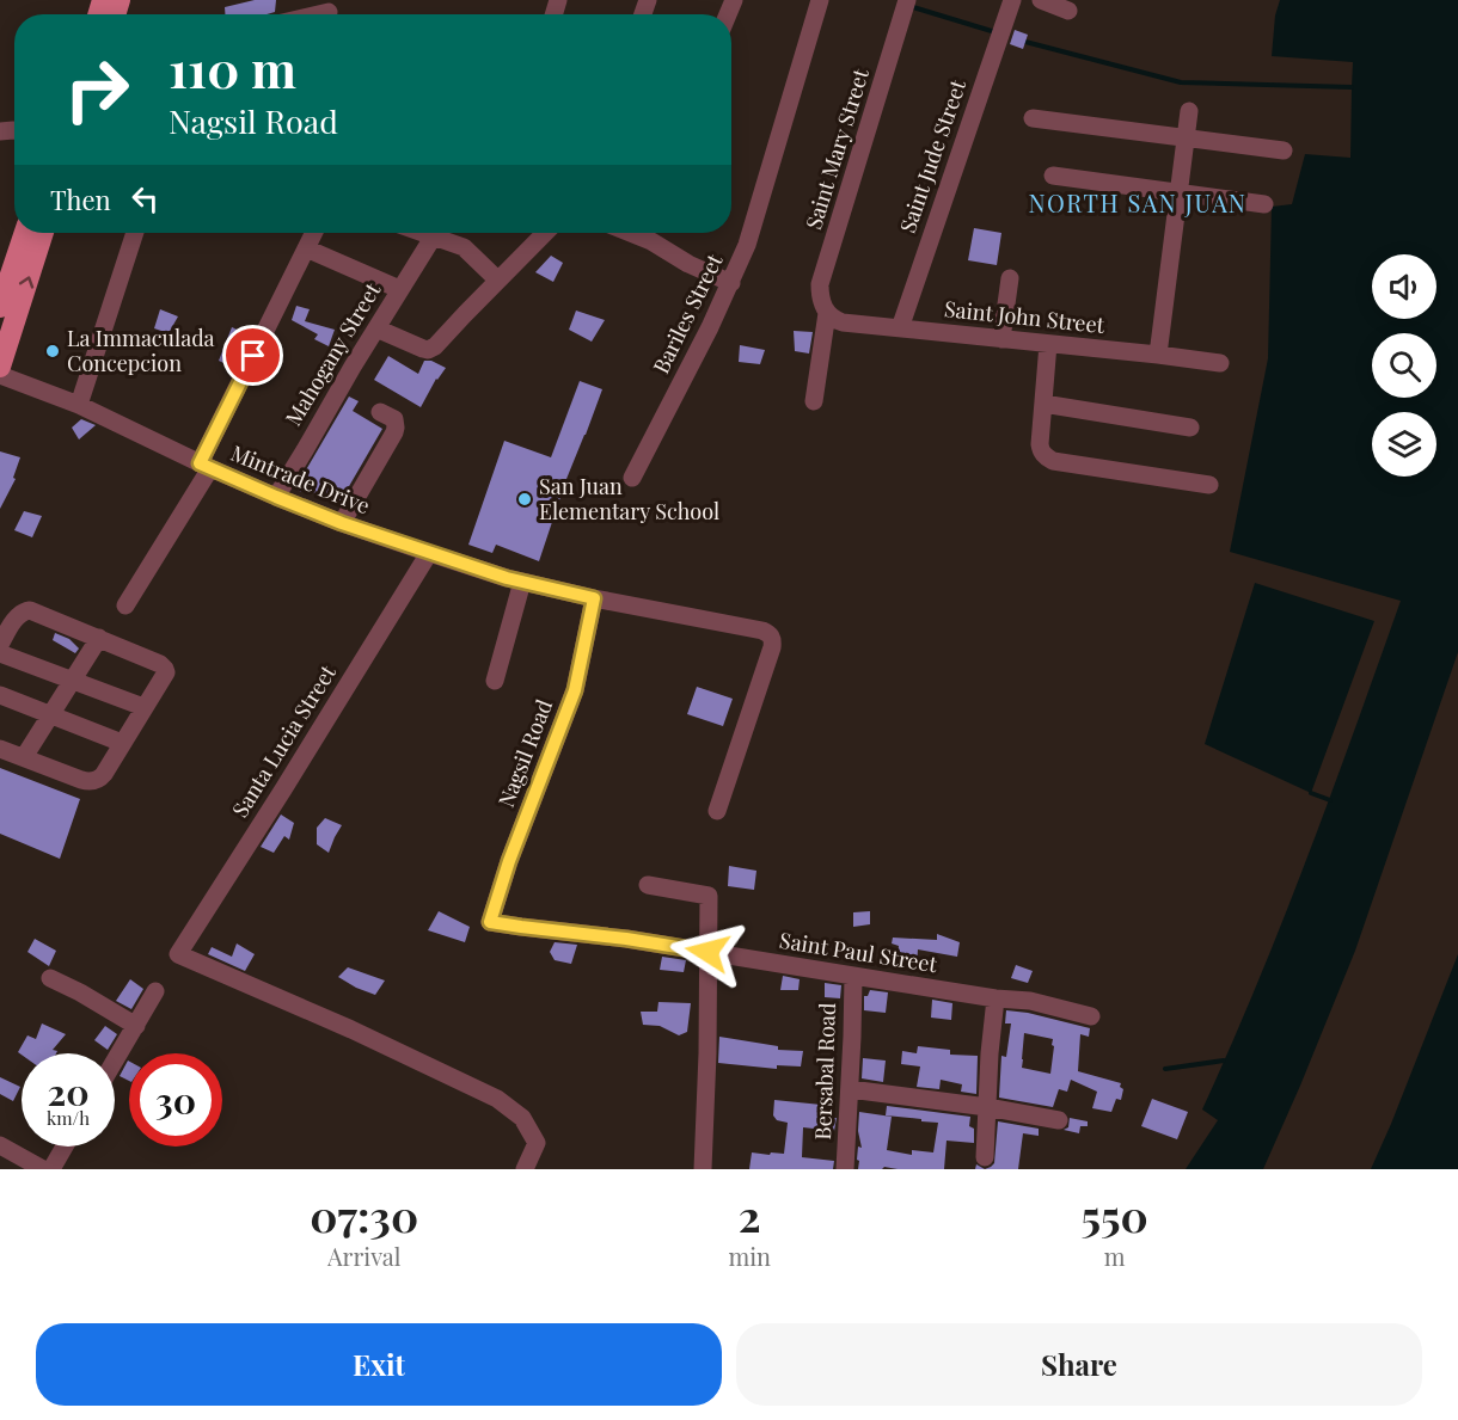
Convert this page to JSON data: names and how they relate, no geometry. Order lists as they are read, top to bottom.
{
  "streets": {
    "street": [
      "Saint Mary Street",
      "Saint Jude Street",
      "Bariles Street",
      "Saint John Street",
      "Mahogany Street",
      "Mintrade Drive",
      "Santa Lucia Street",
      "Nagsil Road",
      "Saint Paul Street",
      "Bersabal Road"
    ]
  },
  "crossings": [
    ["Saint Mary Street", "Saint John Street"],
    ["Saint Jude Street", "Saint John Street"],
    ["Mahogany Street", "Mintrade Drive"],
    ["Mintrade Drive", "Santa Lucia Street"],
    ["Mintrade Drive", "Nagsil Road"],
    ["Nagsil Road", "Saint Paul Street"],
    ["Saint Paul Street", "Bersabal Road"]
  ],
  "districts": ["NORTH SAN JUAN"],
  "places": ["La Immaculada Concepcion", "San Juan Elementary School"],
  "page": {
    "turn": ["110 m", "Nagsil Road"],
    "then": "Then",
    "speed": "20 km/h",
    "limit": "30",
    "eta": [
      "07:30",
      "Arrival",
      "2",
      "min",
      "550",
      "m"
    ],
    "buttons": ["Exit", "Share"]
  }
}
